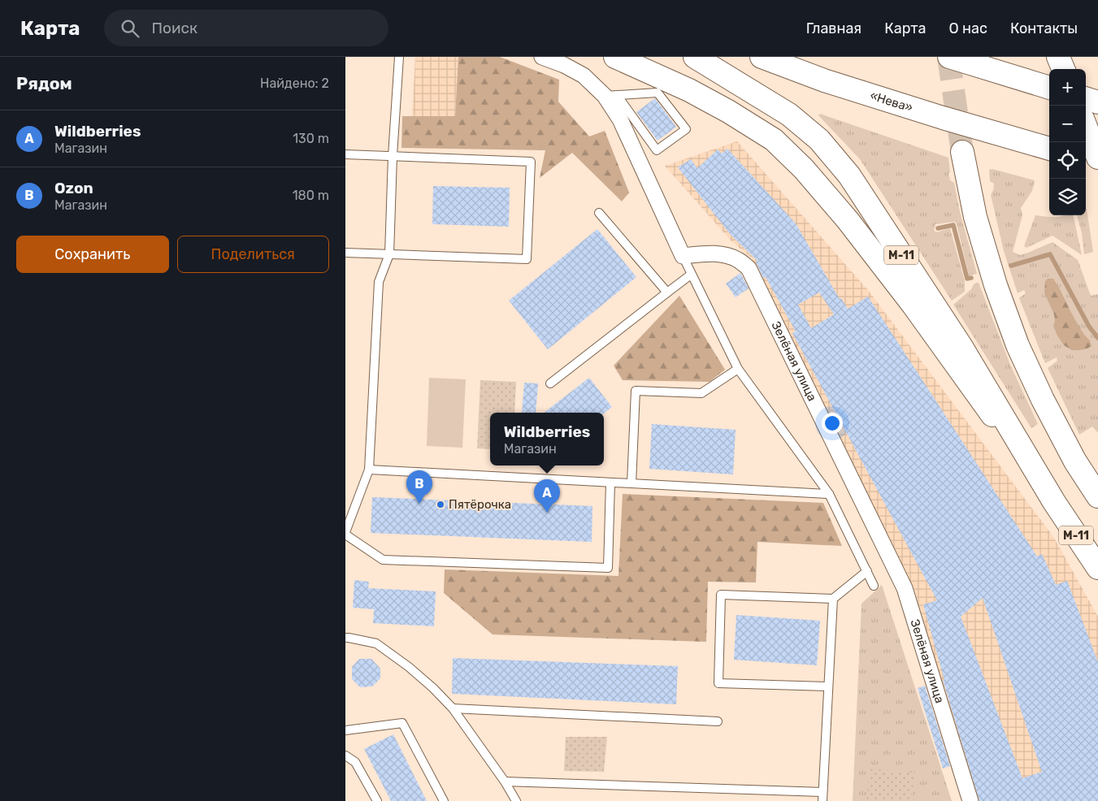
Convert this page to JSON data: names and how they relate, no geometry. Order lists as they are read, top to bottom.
{
  "streets": {
    "main road": ["«Нева»", "М-11"],
    "street": ["Зелёная улица"]
  },
  "places": ["Пятёрочка"],
  "page": {
    "header": "Карта",
    "search": "Поиск",
    "nav": [
      "Главная",
      "Карта",
      "О нас",
      "Контакты"
    ],
    "heading": ["Рядом", "Найдено: 2"],
    "map_buttons": ["+", "−"],
    "list": [
      {
        "mark": "A",
        "name": "Wildberries",
        "note": "Магазин",
        "value": "130 m"
      },
      {
        "mark": "B",
        "name": "Ozon",
        "note": "Магазин",
        "value": "180 m"
      }
    ],
    "buttons": ["Сохранить", "Поделиться"],
    "popup": ["Wildberries", "Магазин"],
    "pins": ["B", "A"]
  }
}
